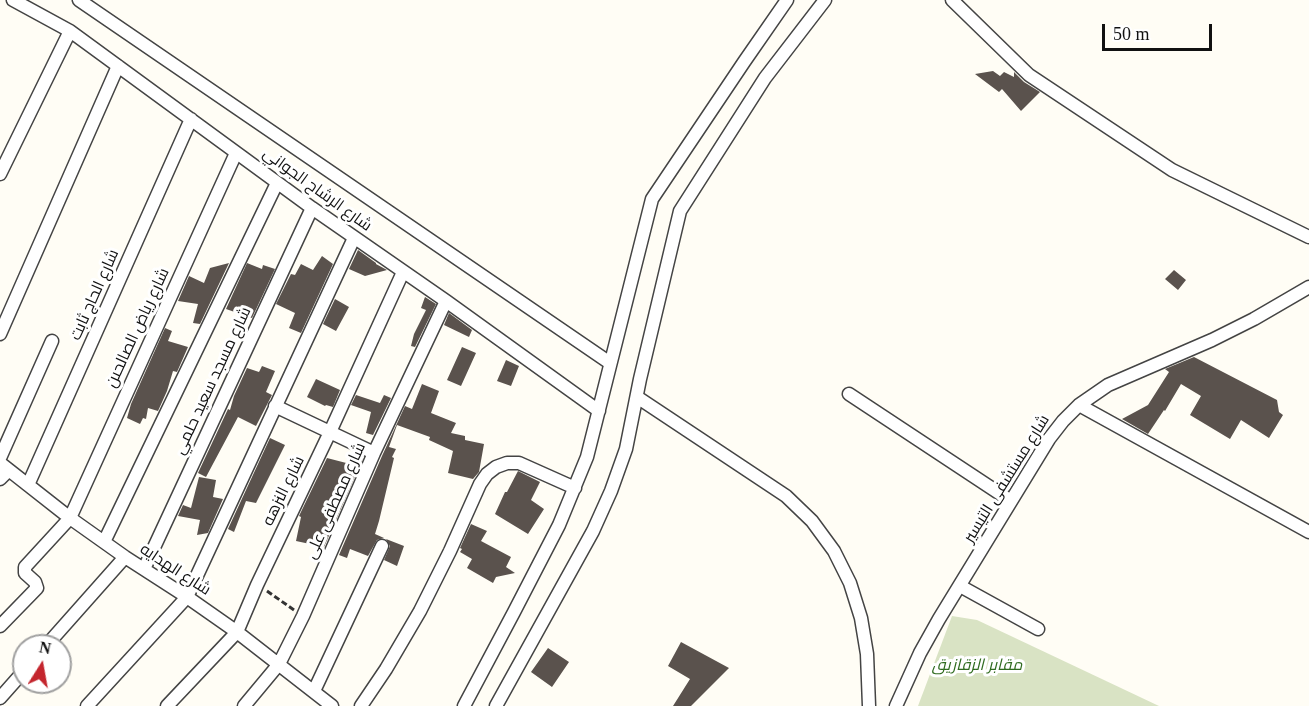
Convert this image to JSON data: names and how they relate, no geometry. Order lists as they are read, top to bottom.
{
  "streets": {
    "street": [
      "شارع الرشاح الجواني",
      "شارع الحاج ثابت",
      "شارع رياض الصالحىن",
      "شارع مسجد سعيد حلمي",
      "شارع مستشفى التيسير",
      "شارع النزهه",
      "شارع مصطفى على",
      "شارع الهدايه"
    ]
  },
  "crossings": [
    ["شارع الرشاح الجواني", "شارع الحاج ثابت"],
    ["شارع الرشاح الجواني", "شارع رياض الصالحىن"],
    ["شارع الرشاح الجواني", "شارع مسجد سعيد حلمي"],
    ["شارع الرشاح الجواني", "شارع النزهه"],
    ["شارع الرشاح الجواني", "شارع مصطفى على"],
    ["شارع الحاج ثابت", "شارع الهدايه"],
    ["شارع رياض الصالحىن", "شارع الهدايه"],
    ["شارع مسجد سعيد حلمي", "شارع الهدايه"],
    ["شارع النزهه", "شارع الهدايه"],
    ["شارع مصطفى على", "شارع الهدايه"]
  ],
  "parks": ["مقابر الزقازيق"],
  "scale_bar": "50 m",
  "north": "top"
}
